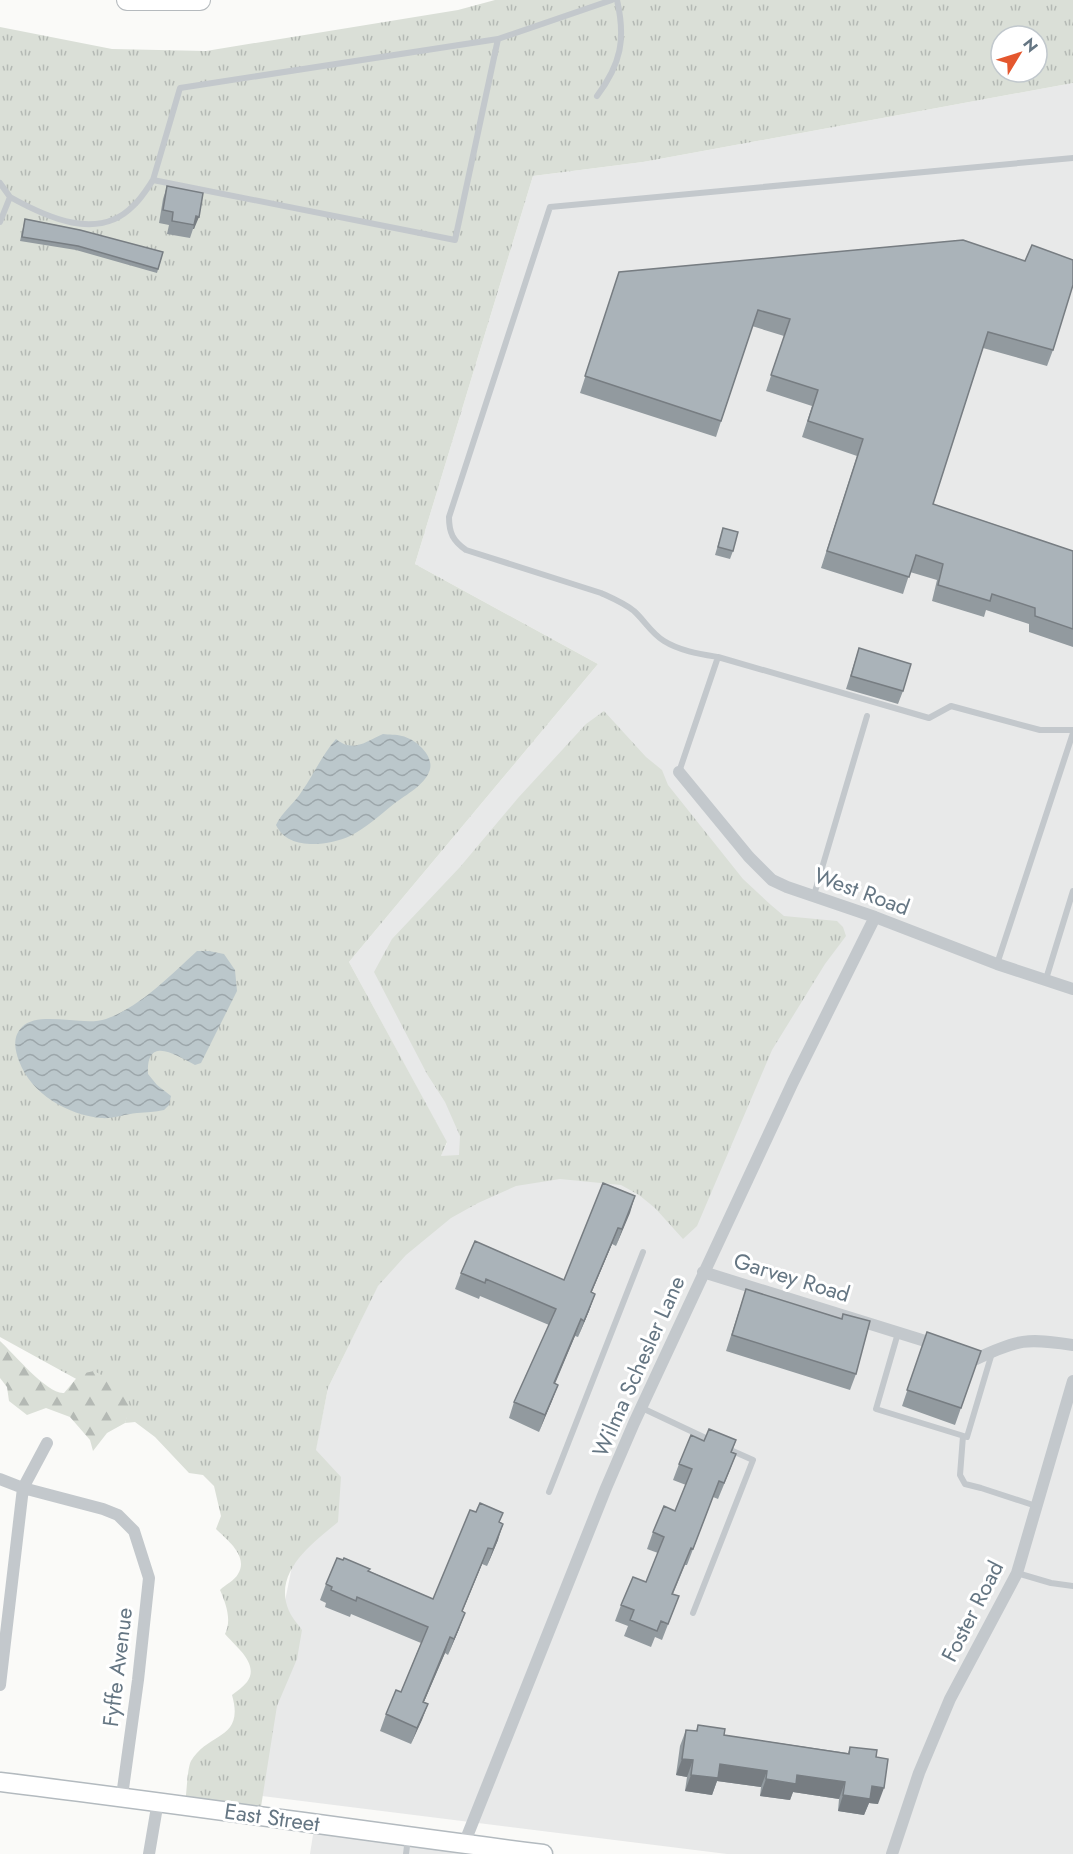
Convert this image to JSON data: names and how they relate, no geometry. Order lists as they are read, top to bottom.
{
  "streets": {
    "main road": ["East Street"],
    "street": [
      "West Road",
      "Garvey Road",
      "Wilma Schesler Lane",
      "Foster Road",
      "Fyffe Avenue"
    ]
  },
  "crossings": [
    ["West Road", "Wilma Schesler Lane"],
    ["Garvey Road", "Wilma Schesler Lane"],
    ["Wilma Schesler Lane", "East Street"],
    ["Fyffe Avenue", "East Street"]
  ],
  "north": "top right"
}
